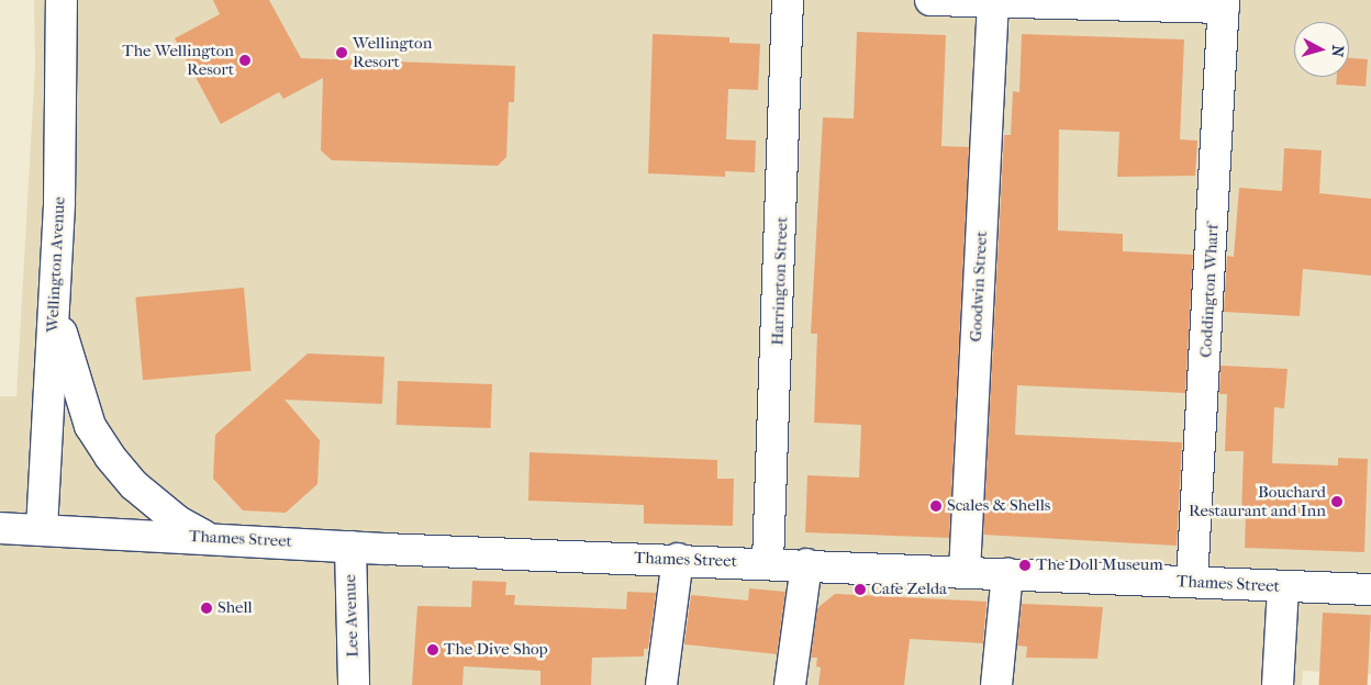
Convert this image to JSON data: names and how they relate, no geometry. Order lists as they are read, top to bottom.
{
  "streets": {
    "street": [
      "Wellington Avenue",
      "Harrington Street",
      "Goodwin Street",
      "Coddington Wharf",
      "Thames Street",
      "Lee Avenue"
    ]
  },
  "crossings": [
    ["Wellington Avenue", "Thames Street"],
    ["Harrington Street", "Thames Street"],
    ["Goodwin Street", "Thames Street"],
    ["Coddington Wharf", "Thames Street"],
    ["Thames Street", "Lee Avenue"]
  ],
  "places": [
    "Wellington Resort",
    "The Wellington Resort",
    "Bouchard Restaurant and Inn",
    "Scales & Shells",
    "The Doll Museum",
    "Cafe Zelda",
    "Shell",
    "The Dive Shop"
  ],
  "north": "right"
}
